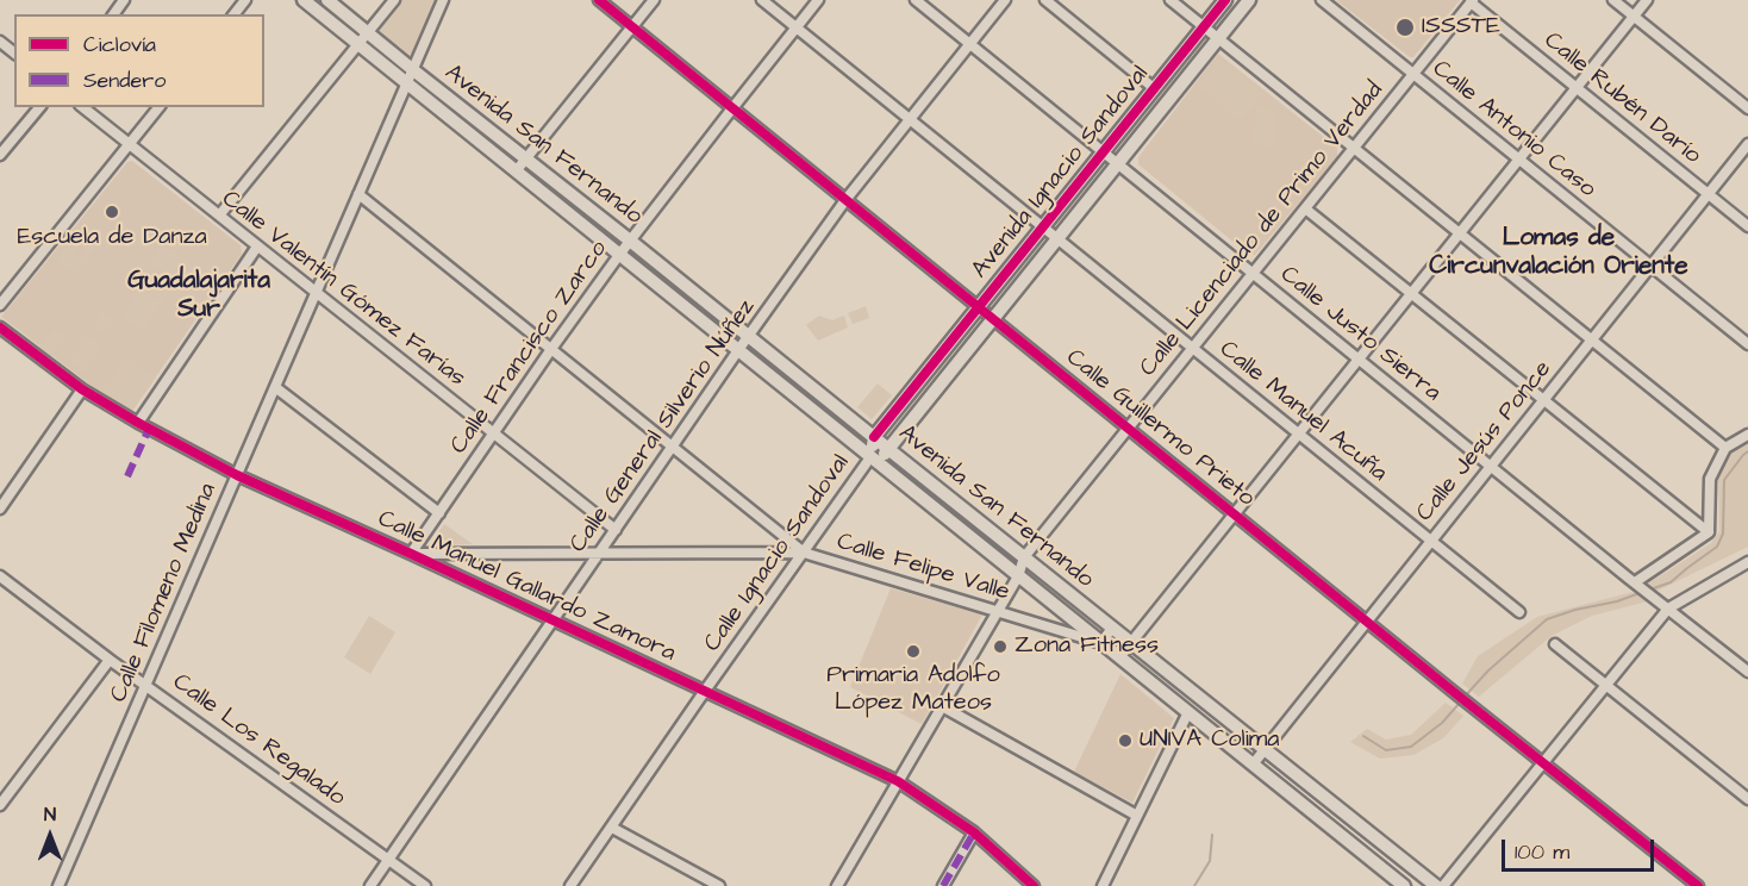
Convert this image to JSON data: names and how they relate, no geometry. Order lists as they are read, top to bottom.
{
  "streets": {
    "main road": ["Avenida San Fernando", "Avenida Ignacio Sandoval"],
    "street": [
      "Calle Rubén Darío",
      "Calle Antonio Caso",
      "Calle Licenciado de Primo Verdad",
      "Calle Valentín Gómez Farías",
      "Calle Justo Sierra",
      "Calle Francisco Zarco",
      "Calle Manuel Acuña",
      "Calle General Silverio Núñez",
      "Calle Guillermo Prieto",
      "Calle Jesús Ponce",
      "Calle Ignacio Sandoval",
      "Calle Felipe Valle",
      "Calle Manuel Gallardo Zamora",
      "Calle Filomeno Medina",
      "Calle Los Regalado"
    ]
  },
  "crossings": [
    ["Calle Rubén Darío", "Calle Licenciado de Primo Verdad"],
    ["Calle Rubén Darío", "Calle Jesús Ponce"],
    ["Calle Antonio Caso", "Calle Licenciado de Primo Verdad"],
    ["Calle Antonio Caso", "Calle Jesús Ponce"],
    ["Avenida San Fernando", "Avenida Ignacio Sandoval"],
    ["Avenida San Fernando", "Calle Licenciado de Primo Verdad"],
    ["Avenida San Fernando", "Calle Francisco Zarco"],
    ["Avenida San Fernando", "Calle General Silverio Núñez"],
    ["Avenida San Fernando", "Calle Jesús Ponce"],
    ["Avenida San Fernando", "Calle Ignacio Sandoval"],
    ["Avenida San Fernando", "Calle Felipe Valle"],
    ["Avenida San Fernando", "Calle Filomeno Medina"],
    ["Avenida Ignacio Sandoval", "Calle Justo Sierra"],
    ["Avenida Ignacio Sandoval", "Calle Manuel Acuña"],
    ["Avenida Ignacio Sandoval", "Calle Guillermo Prieto"],
    ["Avenida Ignacio Sandoval", "Calle Ignacio Sandoval"],
    ["Calle Licenciado de Primo Verdad", "Calle Justo Sierra"],
    ["Calle Licenciado de Primo Verdad", "Calle Manuel Acuña"],
    ["Calle Licenciado de Primo Verdad", "Calle Guillermo Prieto"],
    ["Calle Licenciado de Primo Verdad", "Calle Felipe Valle"],
    ["Calle Licenciado de Primo Verdad", "Calle Manuel Gallardo Zamora"],
    ["Calle Valentín Gómez Farías", "Calle Francisco Zarco"],
    ["Calle Valentín Gómez Farías", "Calle General Silverio Núñez"],
    ["Calle Valentín Gómez Farías", "Calle Filomeno Medina"],
    ["Calle Justo Sierra", "Calle General Silverio Núñez"],
    ["Calle Justo Sierra", "Calle Jesús Ponce"],
    ["Calle Francisco Zarco", "Calle Manuel Acuña"],
    ["Calle Francisco Zarco", "Calle Guillermo Prieto"],
    ["Calle Francisco Zarco", "Calle Felipe Valle"],
    ["Calle Francisco Zarco", "Calle Manuel Gallardo Zamora"],
    ["Calle Manuel Acuña", "Calle General Silverio Núñez"],
    ["Calle Manuel Acuña", "Calle Jesús Ponce"],
    ["Calle General Silverio Núñez", "Calle Guillermo Prieto"],
    ["Calle General Silverio Núñez", "Calle Felipe Valle"],
    ["Calle General Silverio Núñez", "Calle Manuel Gallardo Zamora"],
    ["Calle General Silverio Núñez", "Calle Los Regalado"],
    ["Calle Guillermo Prieto", "Calle Jesús Ponce"],
    ["Calle Ignacio Sandoval", "Calle Felipe Valle"],
    ["Calle Ignacio Sandoval", "Calle Manuel Gallardo Zamora"],
    ["Calle Felipe Valle", "Calle Manuel Gallardo Zamora"],
    ["Calle Manuel Gallardo Zamora", "Calle Filomeno Medina"],
    ["Calle Filomeno Medina", "Calle Los Regalado"]
  ],
  "districts": ["Lomas de Circunvalación Oriente", "Guadalajarita Sur"],
  "places": [
    "ISSSTE",
    "Escuela de Danza",
    "Zona Fitness",
    "Primaria Adolfo López Mateos",
    "UNIVA Colima"
  ],
  "legend": ["Ciclovía", "Sendero"],
  "scale_bar": "100 m",
  "north": "top"
}
